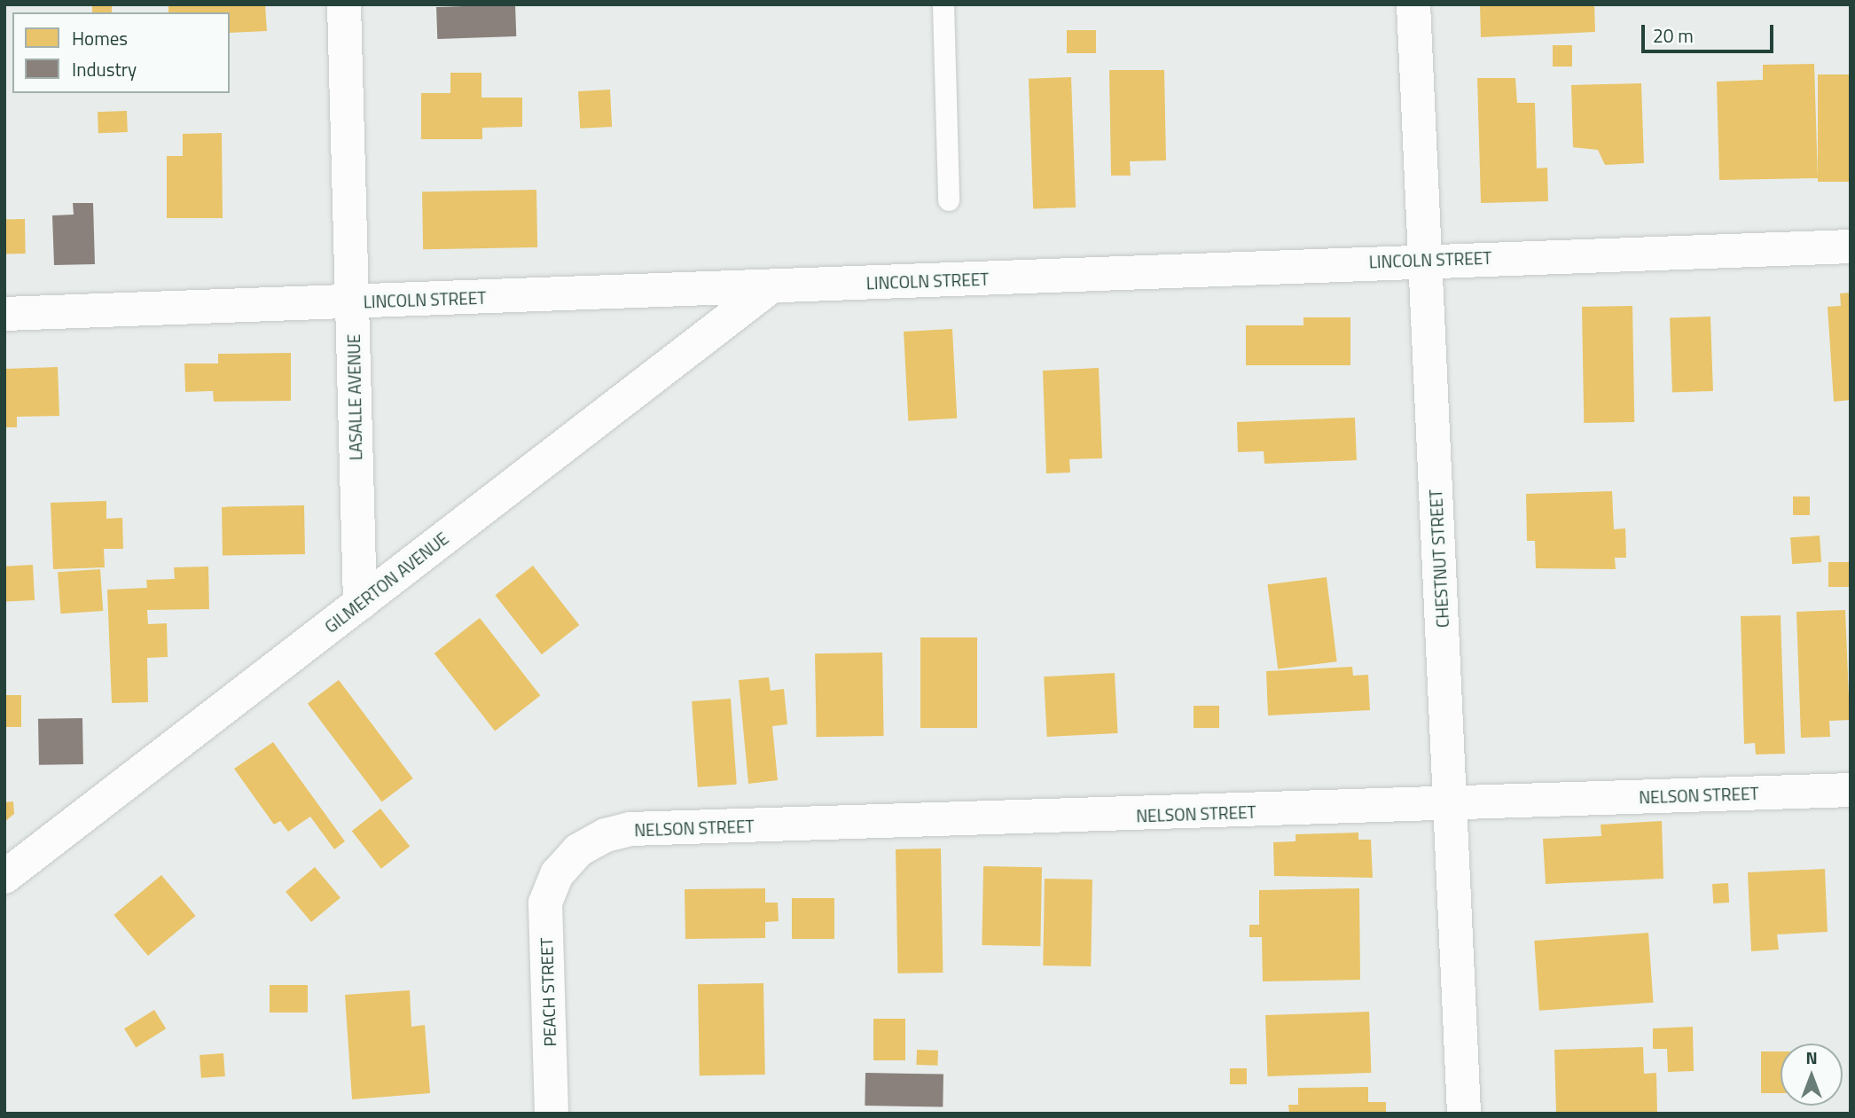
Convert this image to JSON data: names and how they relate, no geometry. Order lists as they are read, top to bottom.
{
  "streets": {
    "street": [
      "LINCOLN STREET",
      "LASALLE AVENUE",
      "CHESTNUT STREET",
      "GILMERTON AVENUE",
      "NELSON STREET",
      "PEACH STREET"
    ]
  },
  "crossings": [
    ["LINCOLN STREET", "LASALLE AVENUE"],
    ["LINCOLN STREET", "CHESTNUT STREET"],
    ["LINCOLN STREET", "GILMERTON AVENUE"],
    ["LASALLE AVENUE", "GILMERTON AVENUE"],
    ["CHESTNUT STREET", "NELSON STREET"],
    ["NELSON STREET", "PEACH STREET"]
  ],
  "legend": ["Homes", "Industry"],
  "scale_bar": "20 m",
  "north": "top"
}
